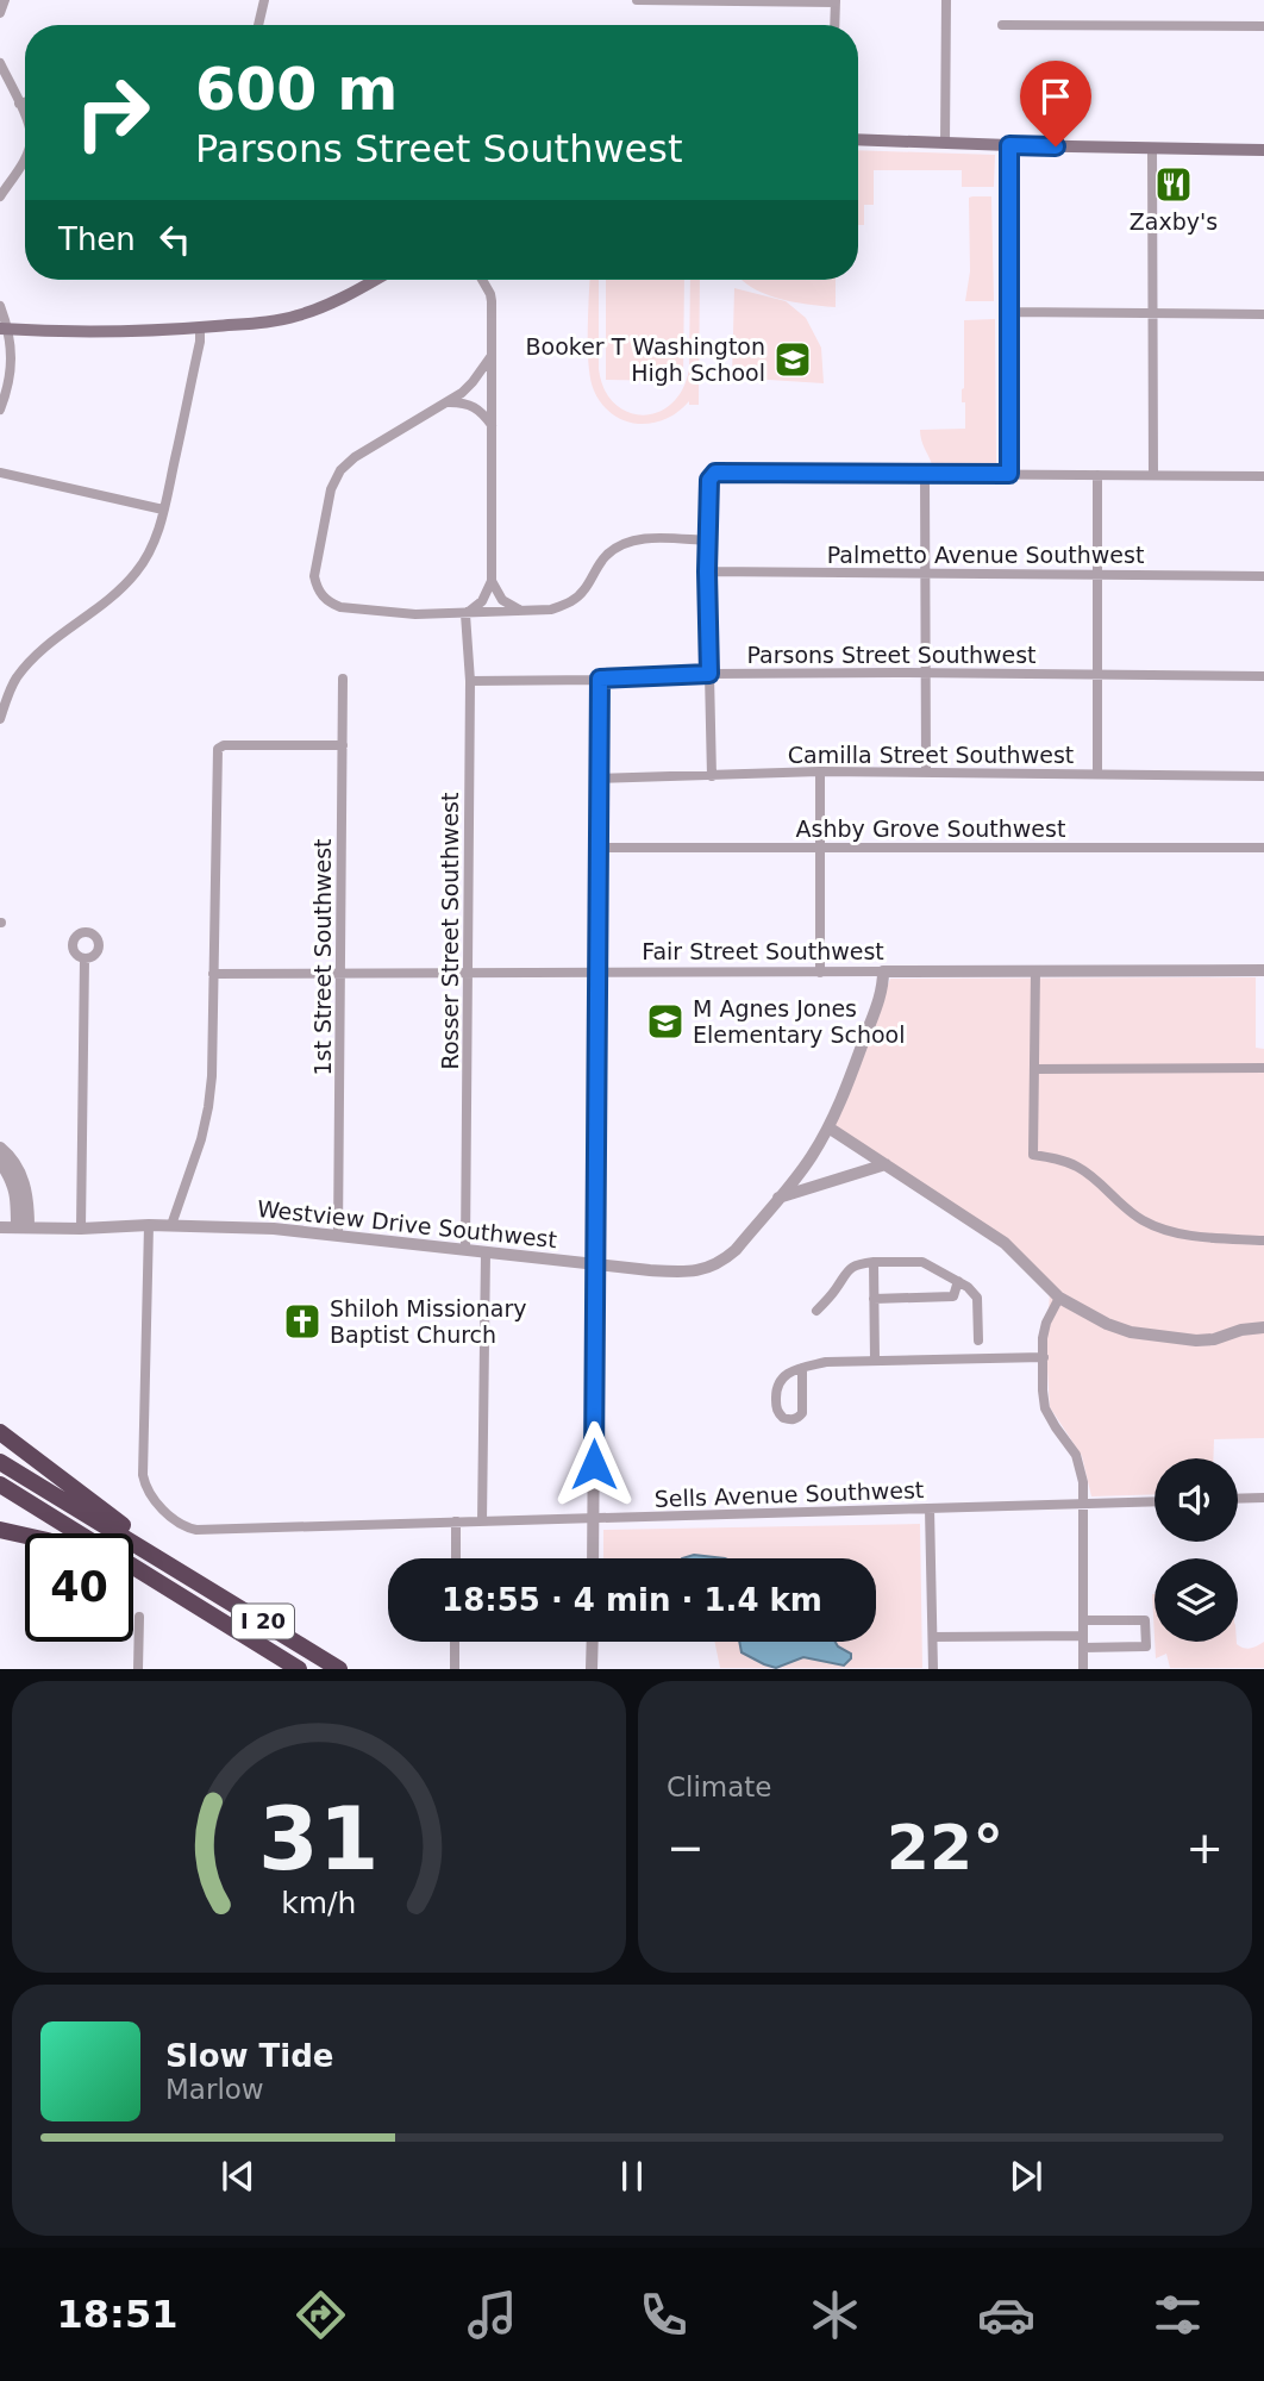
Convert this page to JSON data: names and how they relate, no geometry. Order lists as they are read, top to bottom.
{
  "streets": {
    "highway": ["I 20"],
    "street": [
      "Palmetto Avenue Southwest",
      "Parsons Street Southwest",
      "Camilla Street Southwest",
      "Ashby Grove Southwest",
      "Rosser Street Southwest",
      "Fair Street Southwest",
      "1st Street Southwest",
      "Westview Drive Southwest",
      "Sells Avenue Southwest"
    ]
  },
  "crossings": [
    ["Parsons Street Southwest", "Rosser Street Southwest"],
    ["Rosser Street Southwest", "Fair Street Southwest"],
    ["Rosser Street Southwest", "Westview Drive Southwest"],
    ["Fair Street Southwest", "1st Street Southwest"],
    ["Fair Street Southwest", "Westview Drive Southwest"],
    ["1st Street Southwest", "Westview Drive Southwest"],
    ["Westview Drive Southwest", "Sells Avenue Southwest"]
  ],
  "places": {
    "restaurant": ["Zaxby's"],
    "school or university": ["Booker T Washington High School", "M Agnes Jones Elementary School"],
    "church": ["Shiloh Missionary Baptist Church"]
  },
  "page": {
    "turn": ["600 m", "Parsons Street Southwest"],
    "then": "Then",
    "limit": "40",
    "trip": "18:55 · 4 min · 1.4 km",
    "tile": "Climate",
    "heat": ["−", "22°", "+"],
    "song": ["Slow Tide", "Marlow"],
    "tabs": "18:51",
    "gauge": ["31", "km/h"]
  }
}
